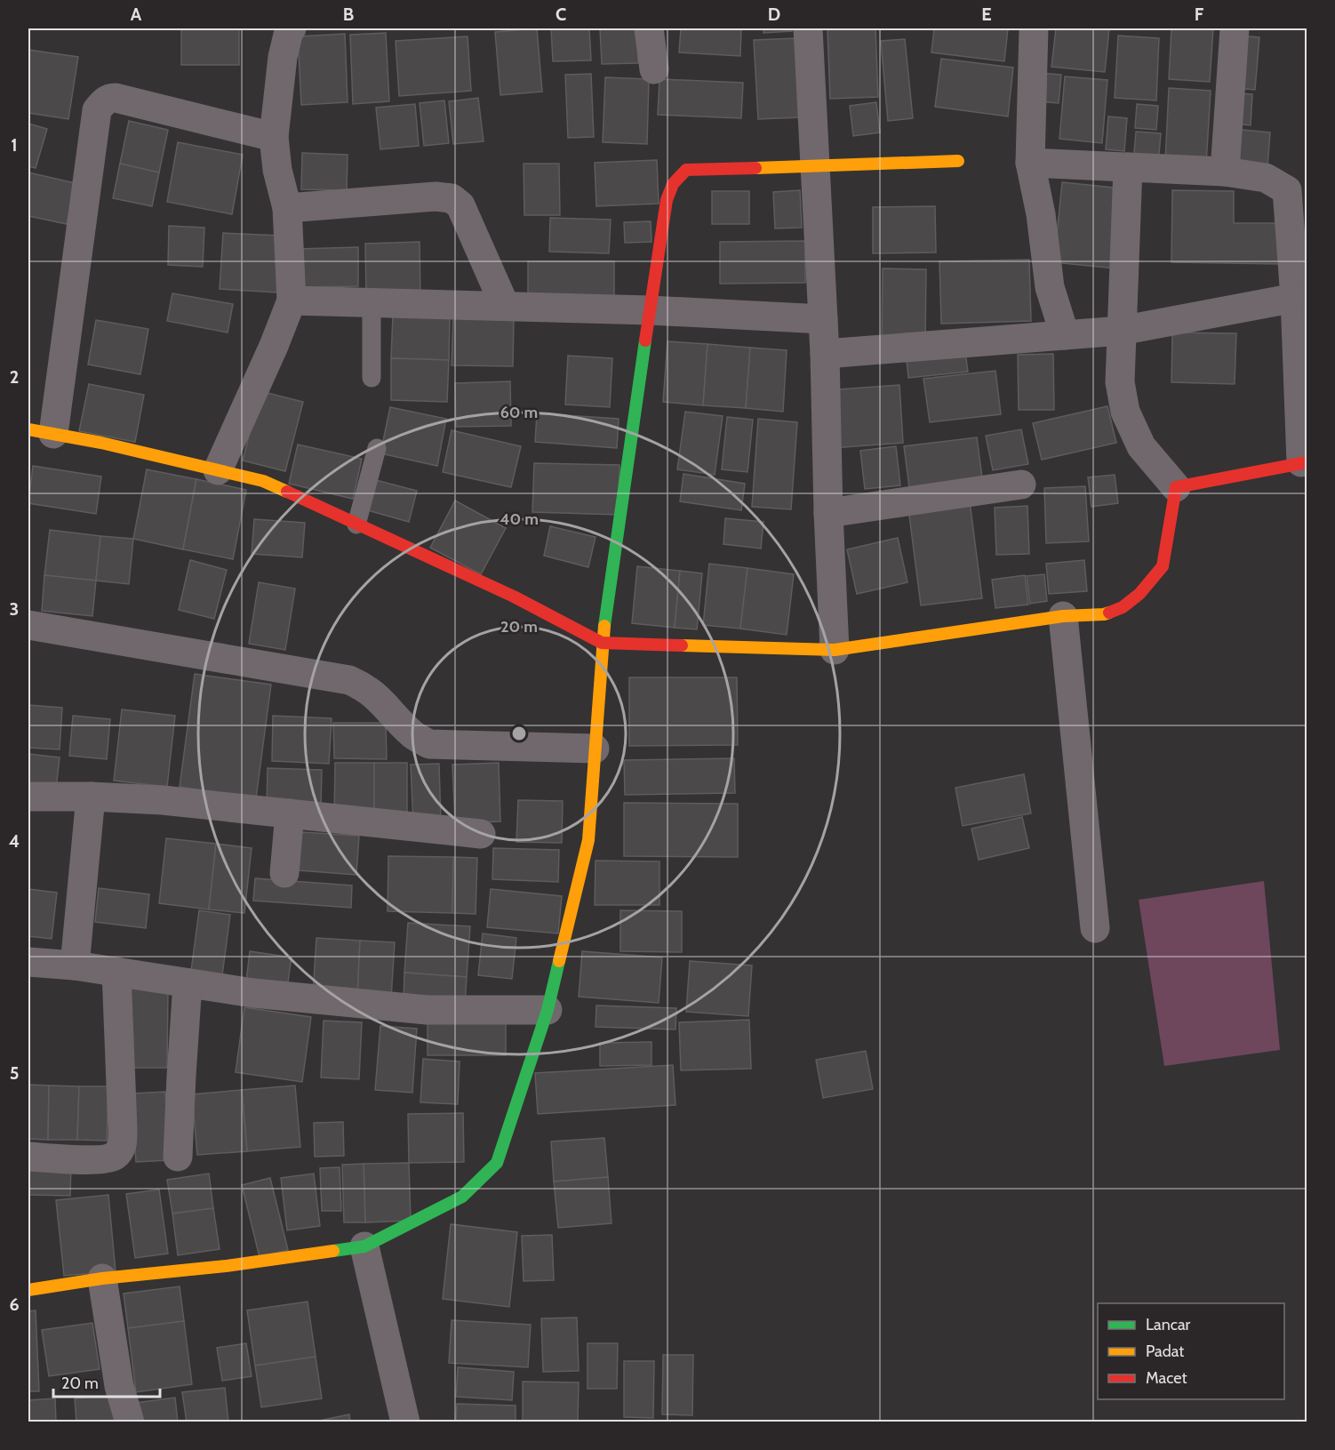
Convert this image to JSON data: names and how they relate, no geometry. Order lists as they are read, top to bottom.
{
  "legend": ["Lancar", "Padat", "Macet"],
  "scale_bar": "20 m",
  "grid": {
    "columns": [
      "A",
      "B",
      "C",
      "D",
      "E",
      "F"
    ],
    "rows": [
      "1",
      "2",
      "3",
      "4",
      "5",
      "6"
    ]
  },
  "rings": ["60 m", "40 m", "20 m"]
}
